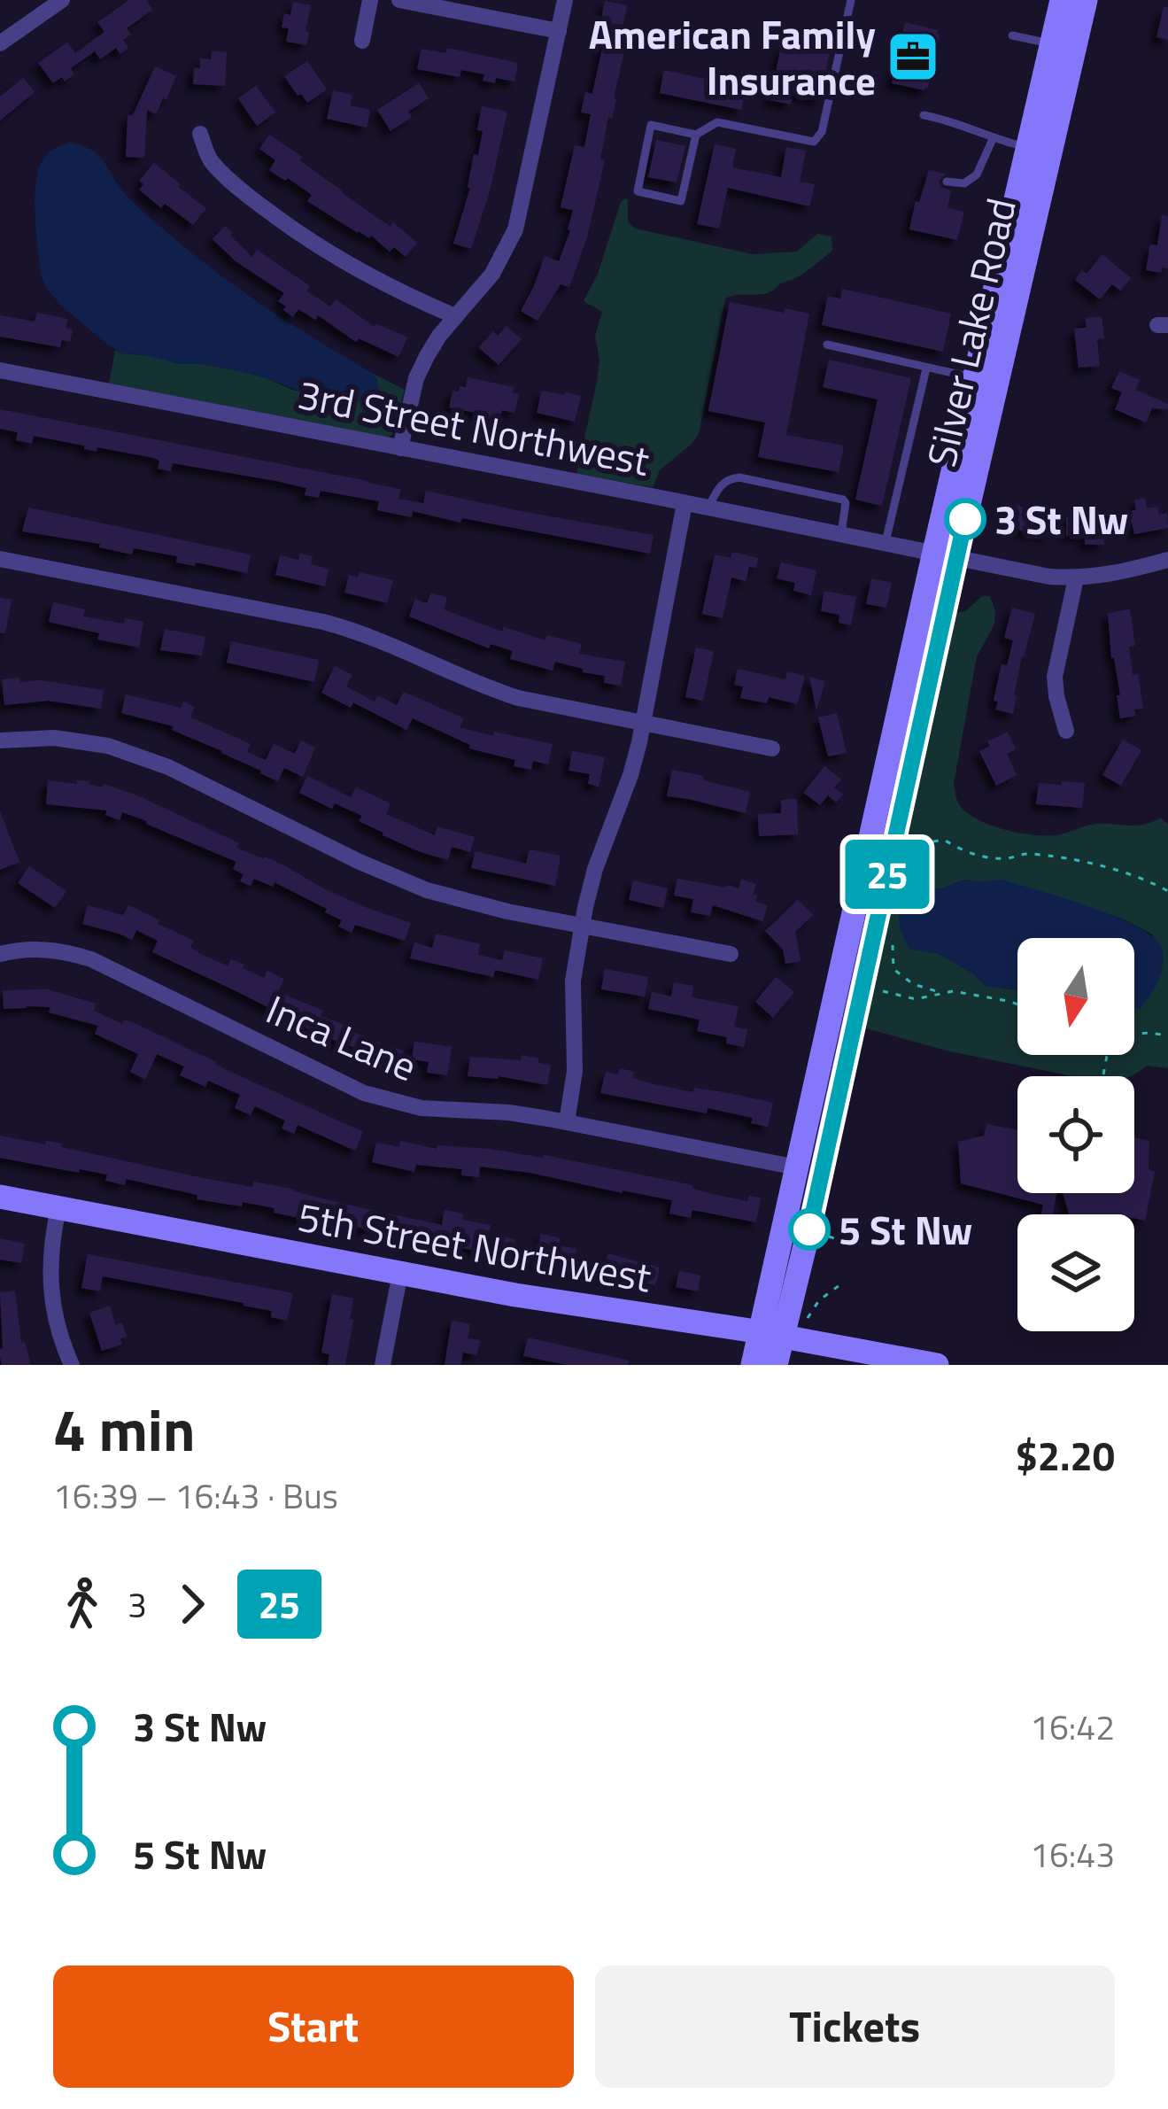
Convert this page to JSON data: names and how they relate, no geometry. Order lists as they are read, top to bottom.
{
  "streets": {
    "main road": ["Silver Lake Road", "5th Street Northwest"],
    "street": ["3rd Street Northwest", "Inca Lane"]
  },
  "crossings": [
    ["Silver Lake Road", "3rd Street Northwest"],
    ["Silver Lake Road", "5th Street Northwest"]
  ],
  "places": {
    "office": ["American Family Insurance"],
    "other": ["3 St Nw", "5 St Nw"]
  },
  "lines": ["bus line 25"],
  "north": "bottom",
  "page": {
    "on_map": "25",
    "heading": ["4 min", "16:39 – 16:43 · Bus", "$2.20"],
    "legs": ["3", "25"],
    "list": [
      {
        "name": "3 St Nw",
        "value": "16:42"
      },
      {
        "name": "5 St Nw",
        "value": "16:43"
      }
    ],
    "buttons": ["Start", "Tickets"]
  }
}
